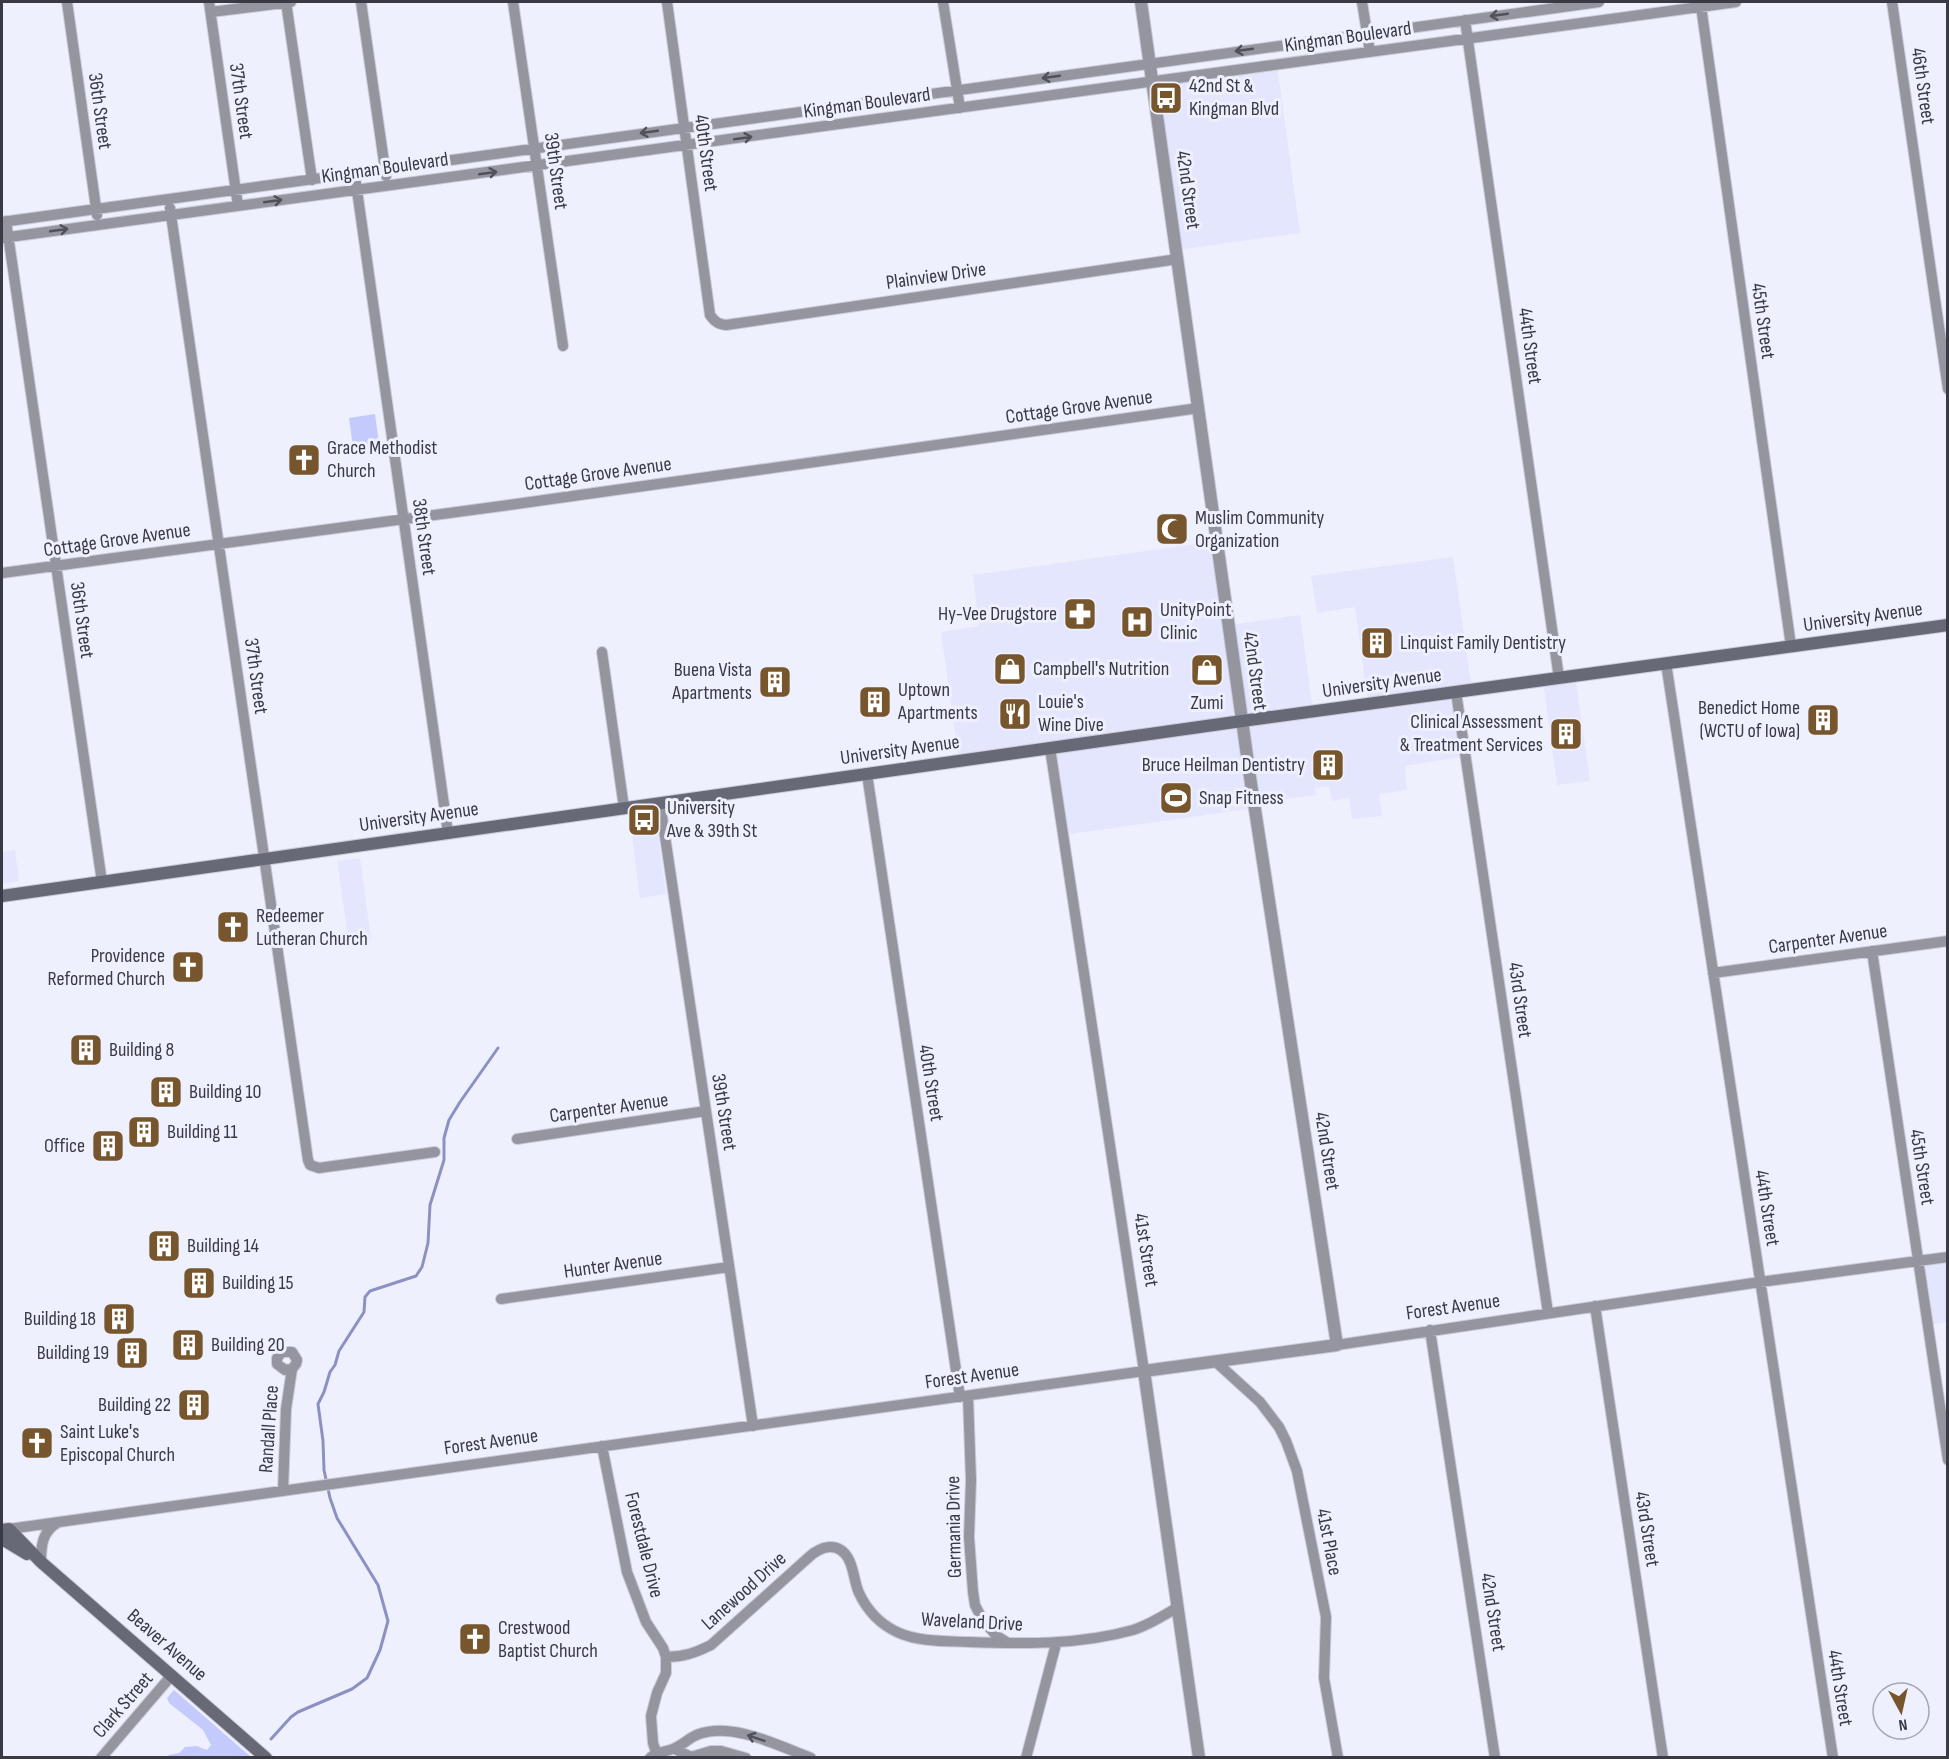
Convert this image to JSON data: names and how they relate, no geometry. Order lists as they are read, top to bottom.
{
  "streets": {
    "main road": ["University Avenue", "Beaver Avenue"],
    "street": [
      "Kingman Boulevard",
      "46th Street",
      "37th Street",
      "36th Street",
      "40th Street",
      "39th Street",
      "42nd Street",
      "Plainview Drive",
      "45th Street",
      "44th Street",
      "Cottage Grove Avenue",
      "38th Street",
      "Carpenter Avenue",
      "43rd Street",
      "41st Street",
      "Hunter Avenue",
      "Forest Avenue",
      "Randall Place",
      "Germania Drive",
      "41st Place",
      "Forestdale Drive",
      "Lanewood Drive",
      "Waveland Drive",
      "Clark Street"
    ]
  },
  "crossings": [
    ["Kingman Boulevard", "37th Street"],
    ["Kingman Boulevard", "36th Street"],
    ["Kingman Boulevard", "40th Street"],
    ["Kingman Boulevard", "39th Street"],
    ["Kingman Boulevard", "42nd Street"],
    ["Kingman Boulevard", "45th Street"],
    ["Kingman Boulevard", "44th Street"],
    ["Kingman Boulevard", "38th Street"],
    ["37th Street", "Cottage Grove Avenue"],
    ["37th Street", "University Avenue"],
    ["36th Street", "Cottage Grove Avenue"],
    ["36th Street", "University Avenue"],
    ["40th Street", "Plainview Drive"],
    ["40th Street", "University Avenue"],
    ["40th Street", "Forest Avenue"],
    ["40th Street", "Germania Drive"],
    ["39th Street", "University Avenue"],
    ["39th Street", "Carpenter Avenue"],
    ["39th Street", "Hunter Avenue"],
    ["39th Street", "Forest Avenue"],
    ["42nd Street", "Plainview Drive"],
    ["42nd Street", "Cottage Grove Avenue"],
    ["42nd Street", "University Avenue"],
    ["42nd Street", "Forest Avenue"],
    ["45th Street", "University Avenue"],
    ["45th Street", "Carpenter Avenue"],
    ["45th Street", "Forest Avenue"],
    ["44th Street", "University Avenue"],
    ["44th Street", "Carpenter Avenue"],
    ["44th Street", "Forest Avenue"],
    ["Cottage Grove Avenue", "38th Street"],
    ["38th Street", "University Avenue"],
    ["University Avenue", "43rd Street"],
    ["University Avenue", "41st Street"],
    ["43rd Street", "Forest Avenue"],
    ["41st Street", "Forest Avenue"],
    ["41st Street", "Waveland Drive"],
    ["Forest Avenue", "Randall Place"],
    ["Forest Avenue", "Germania Drive"],
    ["Forest Avenue", "41st Place"],
    ["Forest Avenue", "Forestdale Drive"],
    ["Forest Avenue", "Beaver Avenue"],
    ["Germania Drive", "Waveland Drive"],
    ["Forestdale Drive", "Lanewood Drive"],
    ["Lanewood Drive", "Waveland Drive"],
    ["Beaver Avenue", "Clark Street"]
  ],
  "places": {
    "bus stop": ["42nd St & Kingman Blvd", "University Ave & 39th St"],
    "church": [
      "Grace Methodist Church",
      "Redeemer Lutheran Church",
      "Providence Reformed Church",
      "Saint Luke's Episcopal Church",
      "Crestwood Baptist Church"
    ],
    "mosque": ["Muslim Community Organization"],
    "pharmacy": ["Hy-Vee Drugstore"],
    "hospital": ["UnityPoint Clinic"],
    "building": [
      "Linquist Family Dentistry",
      "Buena Vista Apartments",
      "Uptown Apartments",
      "Benedict Home (WCTU of Iowa)",
      "Clinical Assessment & Treatment Services",
      "Bruce Heilman Dentistry",
      "Building 8",
      "Building 10",
      "Building 11",
      "Office",
      "Building 14",
      "Building 15",
      "Building 18",
      "Building 20",
      "Building 19",
      "Building 22"
    ],
    "shop": ["Campbell's Nutrition", "Zumi"],
    "restaurant": ["Louie's Wine Dive"],
    "sports": ["Snap Fitness"]
  },
  "north": "bottom"
}
